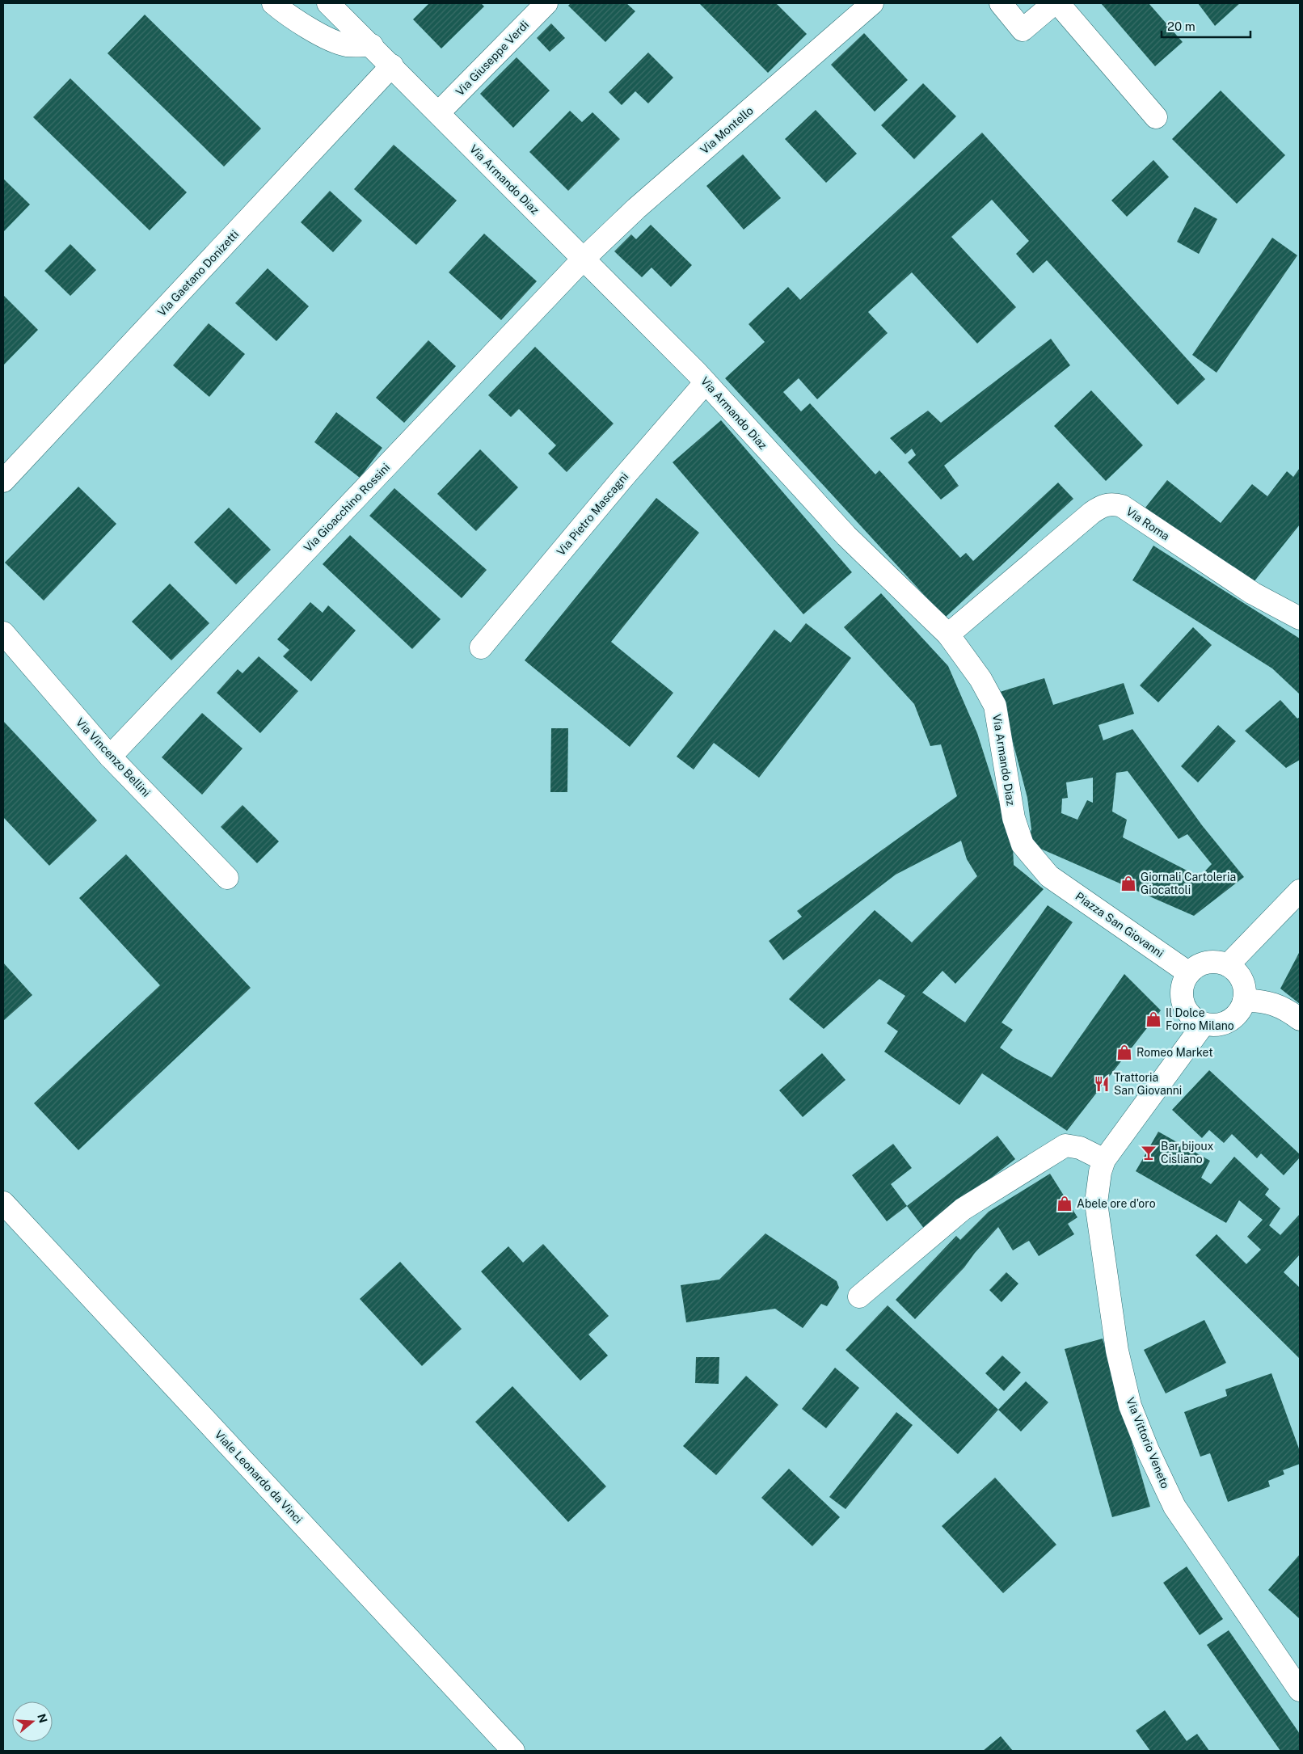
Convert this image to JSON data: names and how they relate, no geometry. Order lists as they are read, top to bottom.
{
  "streets": {
    "street": [
      "Via Giuseppe Verdi",
      "Via Montello",
      "Via Armando Diaz",
      "Via Gaetano Donizetti",
      "Via Gioacchino Rossini",
      "Via Pietro Mascagni",
      "Via Roma",
      "Via Vincenzo Bellini",
      "Piazza San Giovanni",
      "Via Vittorio Veneto",
      "Viale Leonardo da Vinci"
    ]
  },
  "crossings": [
    ["Via Giuseppe Verdi", "Via Armando Diaz"],
    ["Via Montello", "Via Armando Diaz"],
    ["Via Montello", "Via Gioacchino Rossini"],
    ["Via Armando Diaz", "Via Gaetano Donizetti"],
    ["Via Armando Diaz", "Via Gioacchino Rossini"],
    ["Via Armando Diaz", "Via Pietro Mascagni"],
    ["Via Armando Diaz", "Via Roma"],
    ["Via Armando Diaz", "Piazza San Giovanni"],
    ["Via Gioacchino Rossini", "Via Vincenzo Bellini"]
  ],
  "places": {
    "shop": [
      "Giornali Cartoleria Giocattoli",
      "Il Dolce Forno Milano",
      "Romeo Market",
      "Abele ore d'oro"
    ],
    "restaurant": ["Trattoria San Giovanni"],
    "bar": ["Bar bijoux Cisliano"]
  },
  "scale_bar": "20 m",
  "north": "right"
}
